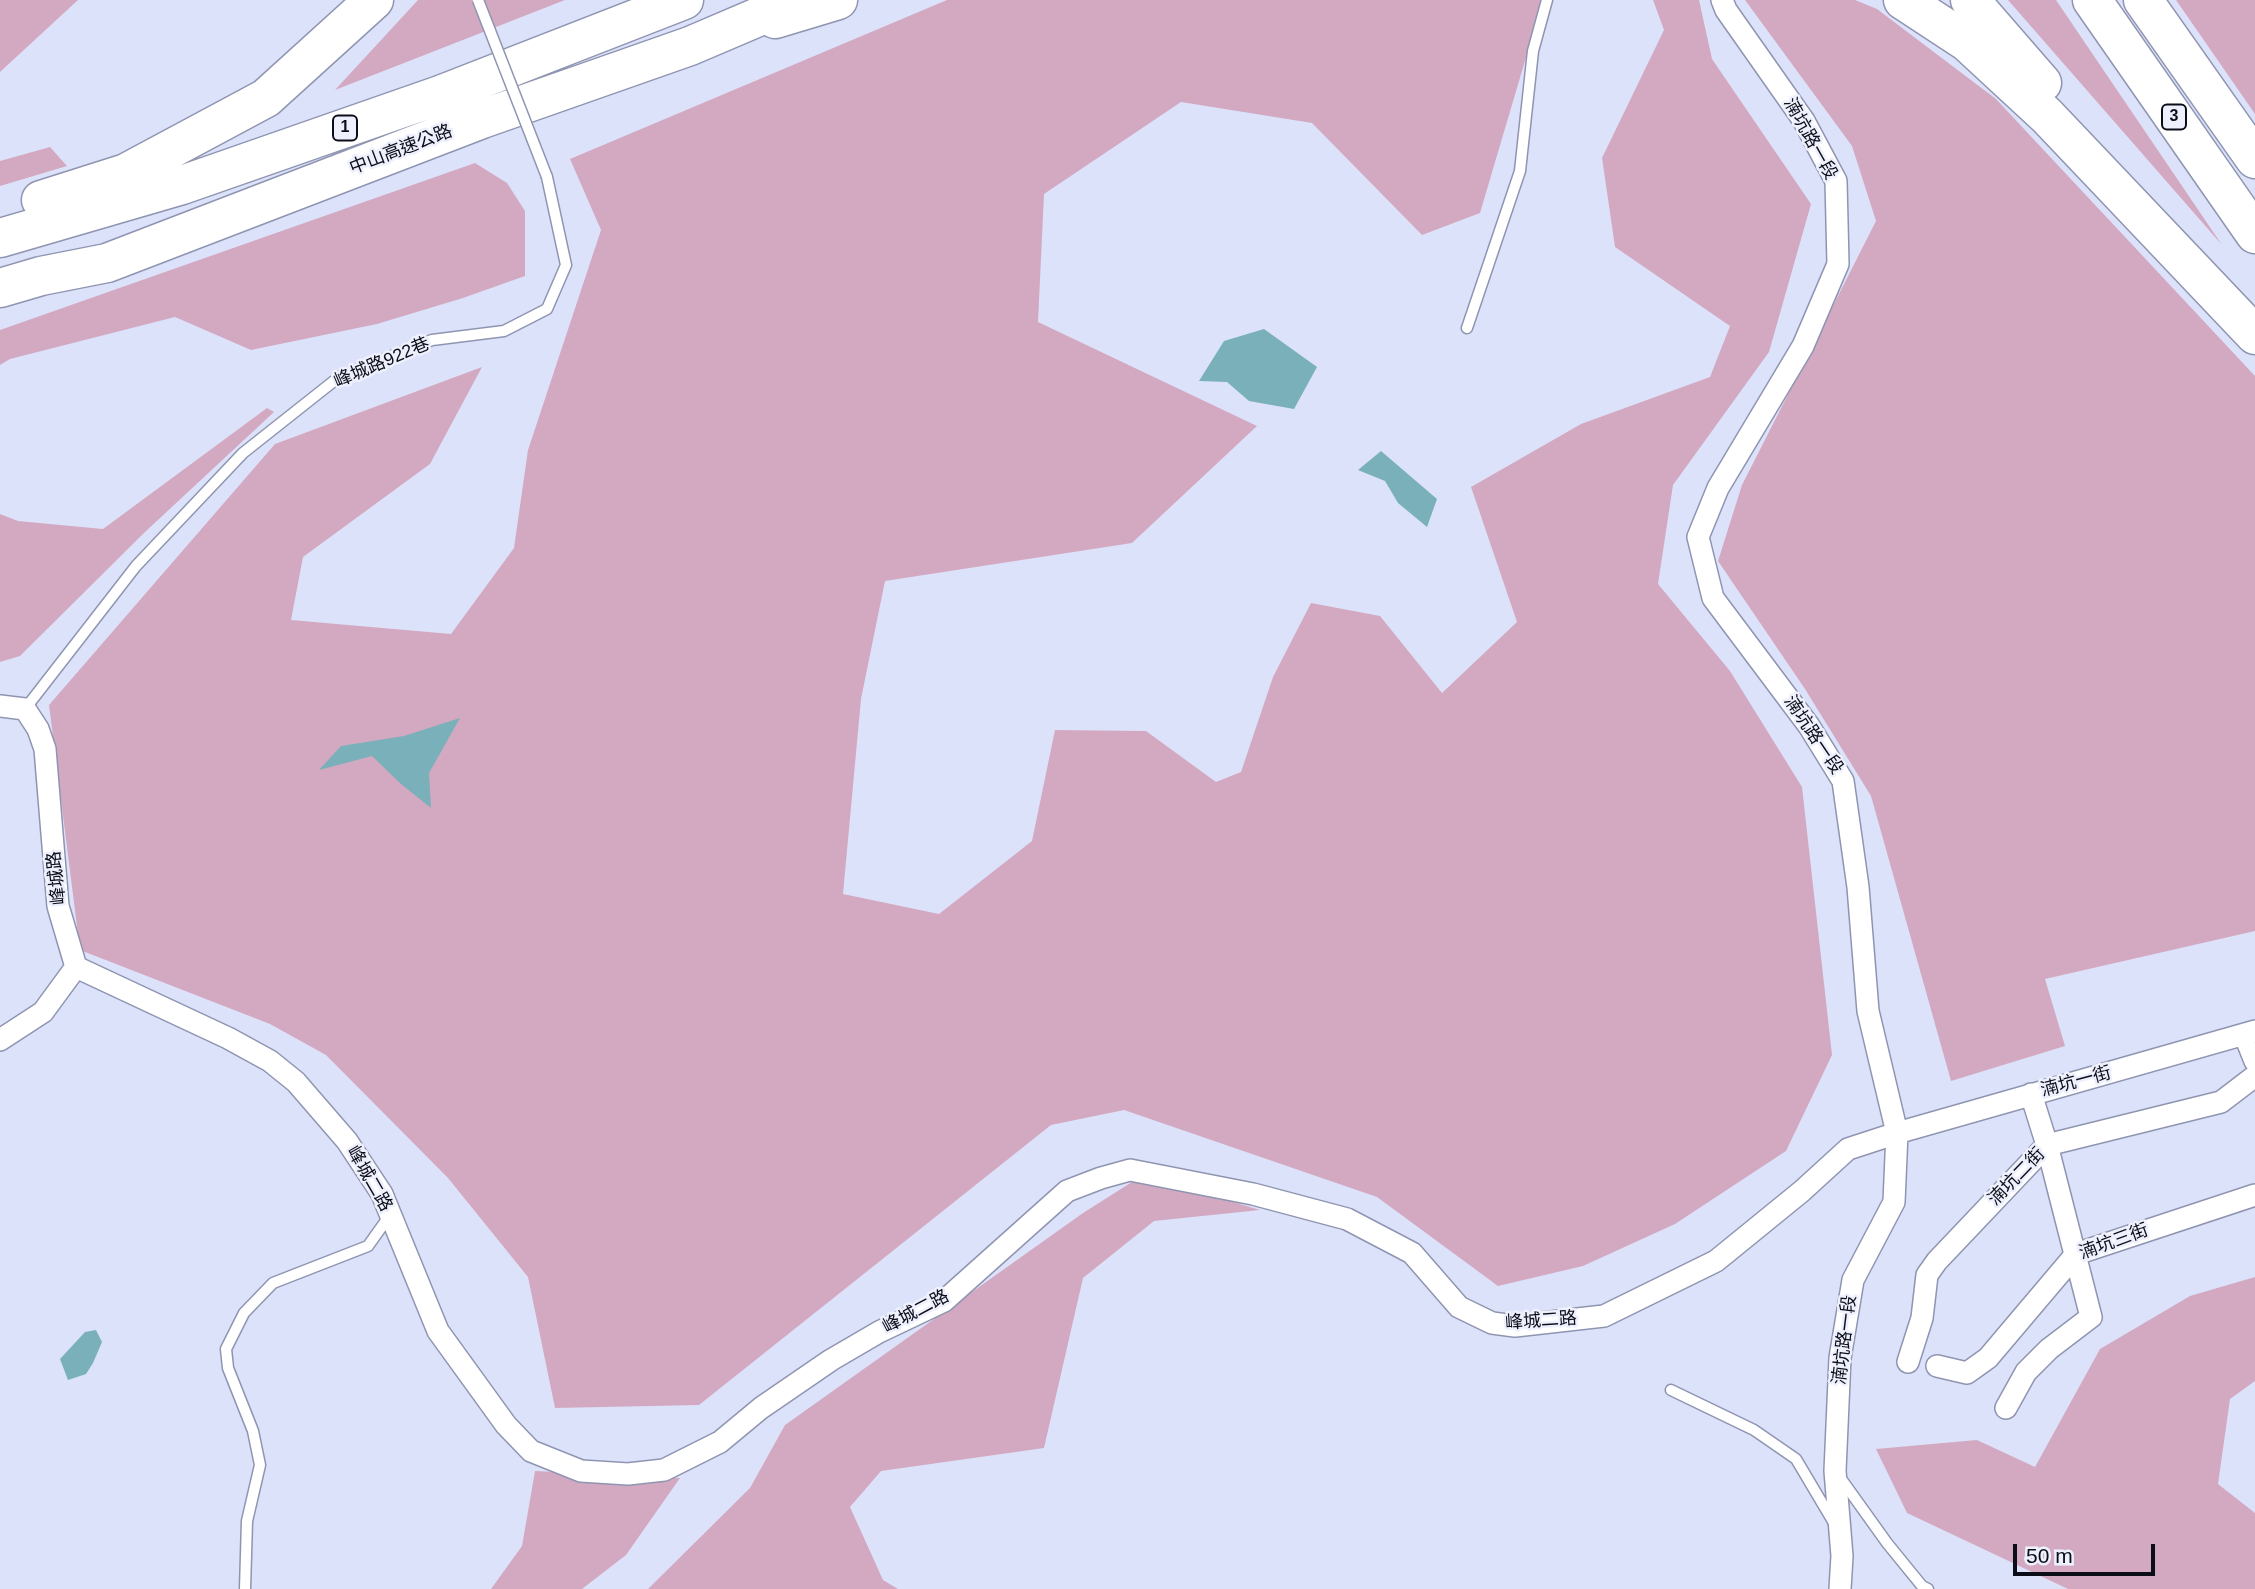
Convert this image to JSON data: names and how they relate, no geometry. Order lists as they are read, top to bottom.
{
  "streets": {
    "highway": ["3", "1", "中山高速公路"],
    "street": [
      "湳坑路一段",
      "峰城路",
      "湳坑一街",
      "湳坑二街",
      "峰城二路",
      "湳坑三街"
    ],
    "lane": ["峰城路922巷"]
  },
  "crossings": [
    ["湳坑路一段", "湳坑一街"],
    ["湳坑路一段", "峰城二路"],
    ["峰城路922巷", "峰城路"],
    ["峰城路", "峰城二路"],
    ["湳坑一街", "峰城二路"]
  ],
  "scale_bar": "50 m"
}
